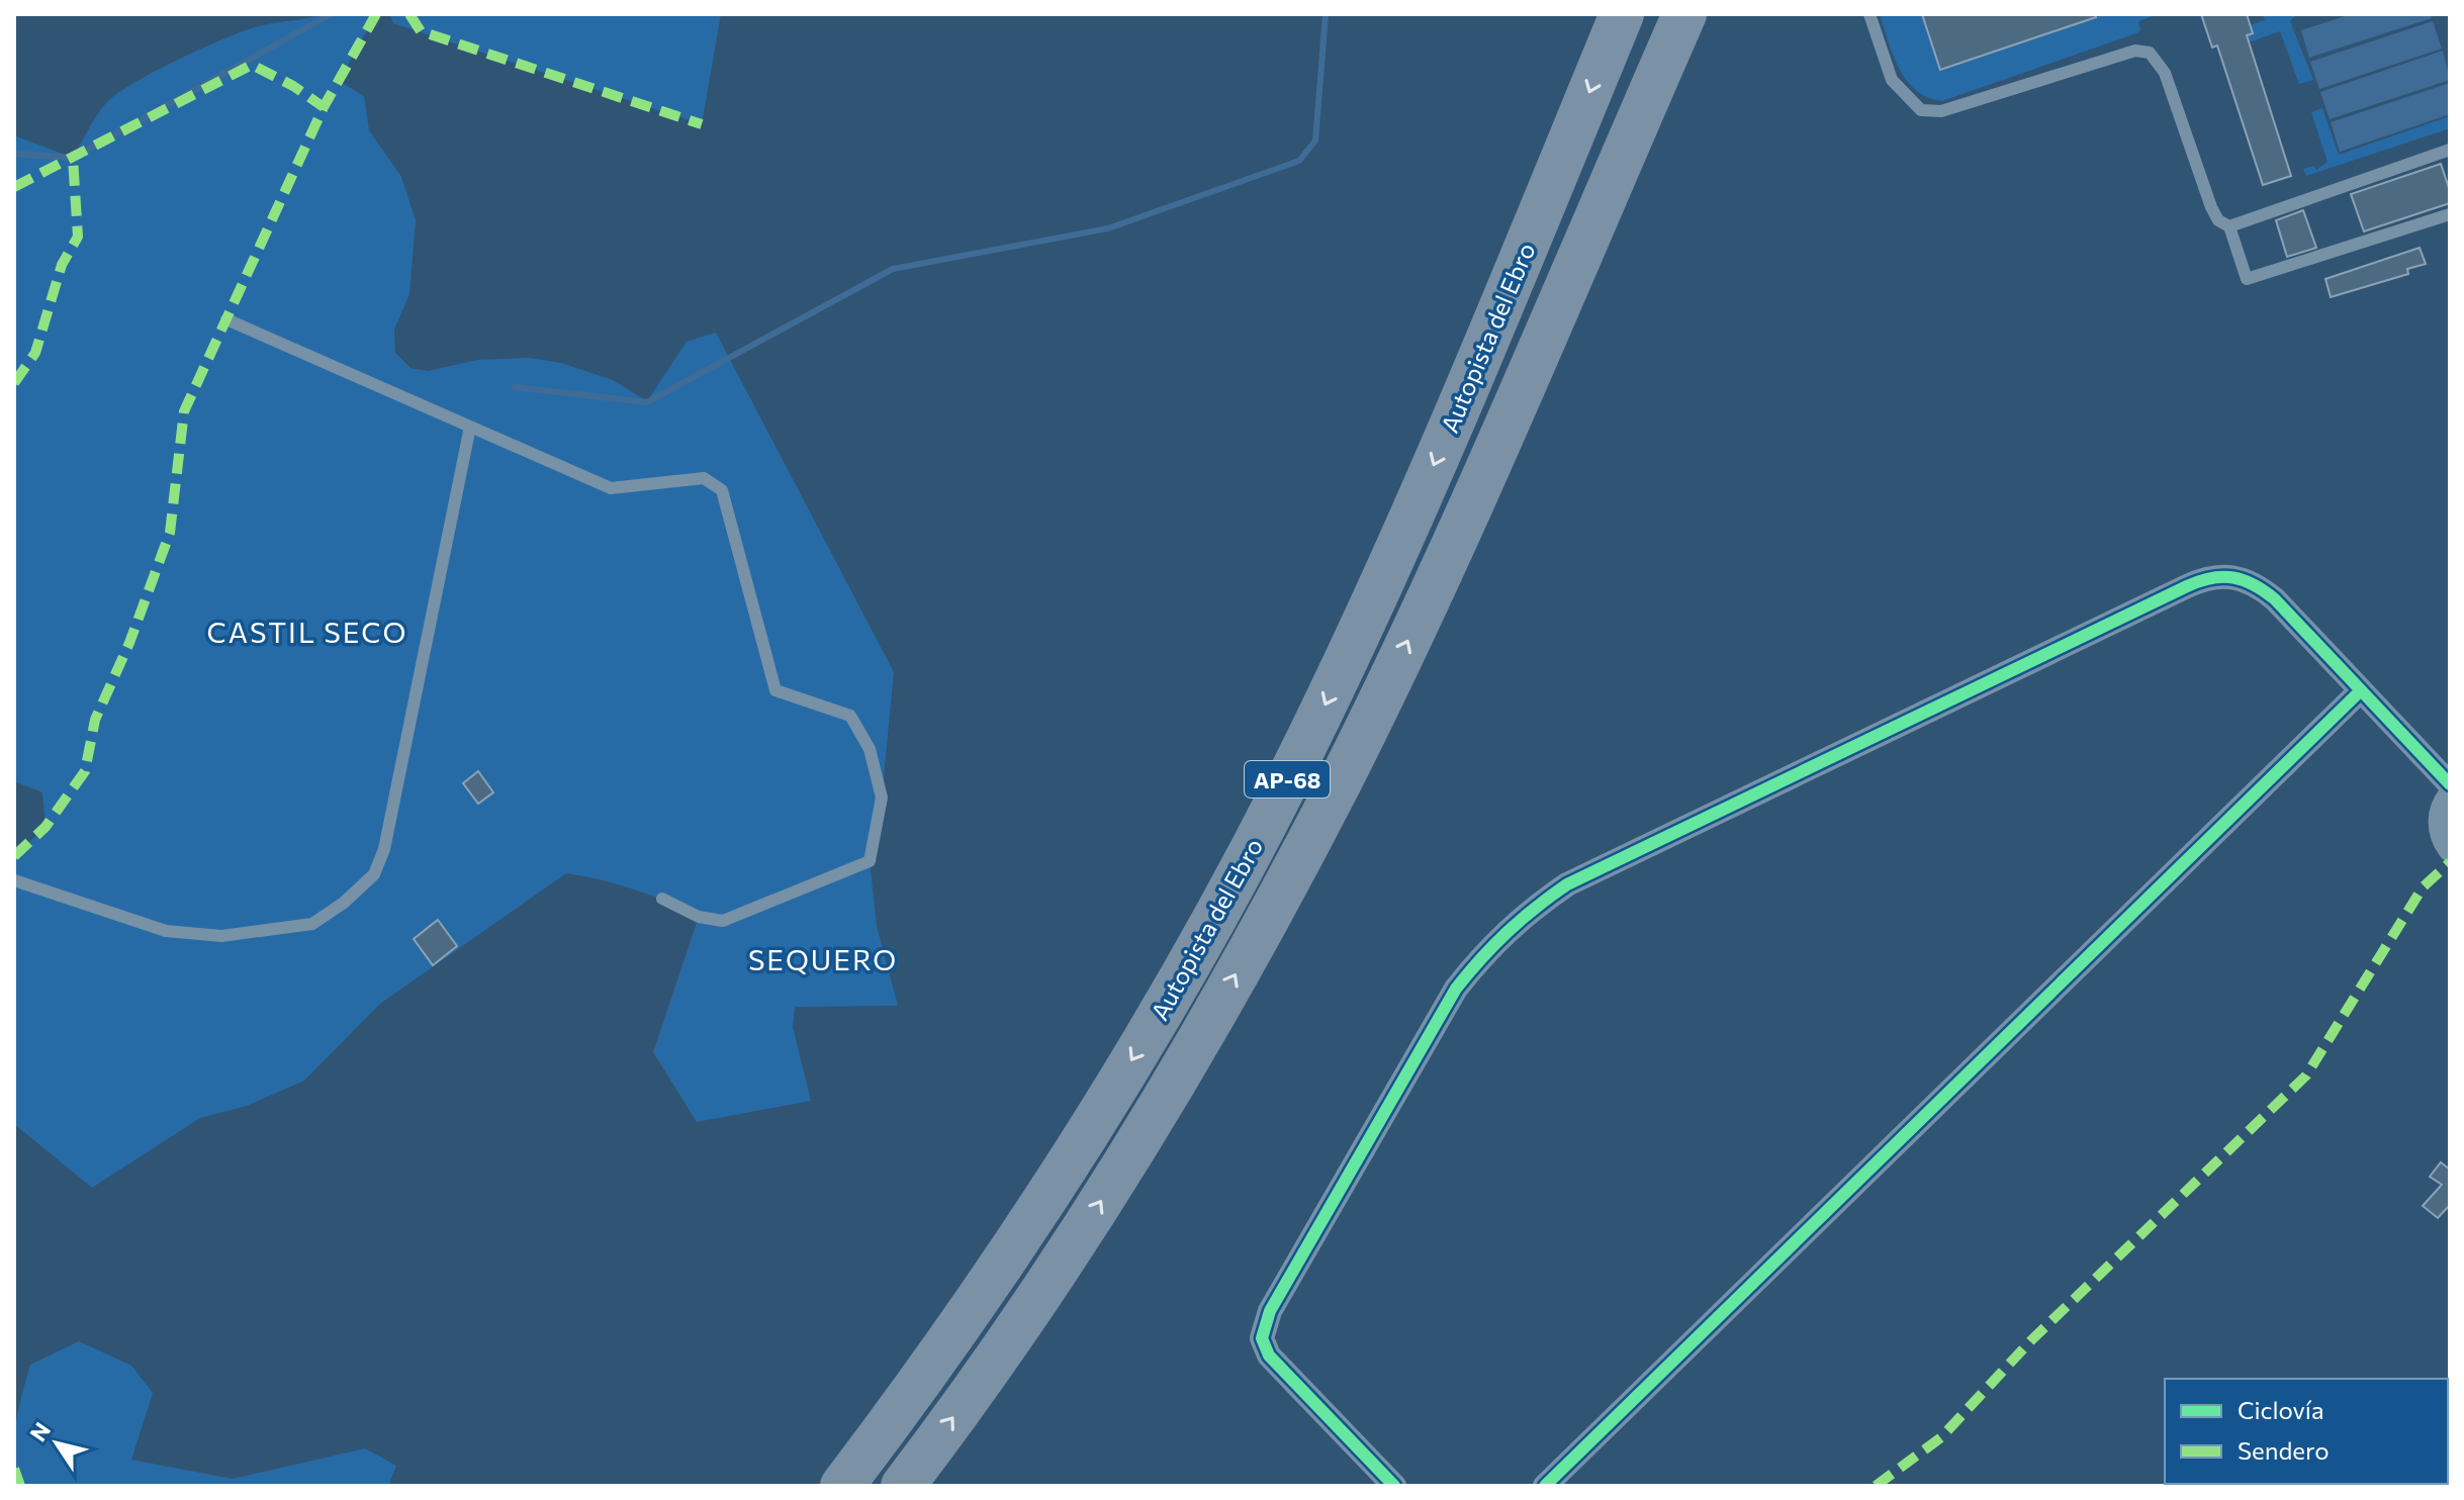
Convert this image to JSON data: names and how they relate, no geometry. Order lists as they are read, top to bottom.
{
  "streets": {
    "highway": ["Autopista del Ebro", "AP-68"]
  },
  "districts": ["CASTIL SECO", "SEQUERO"],
  "legend": ["Ciclovía", "Sendero"],
  "north": "top left"
}
